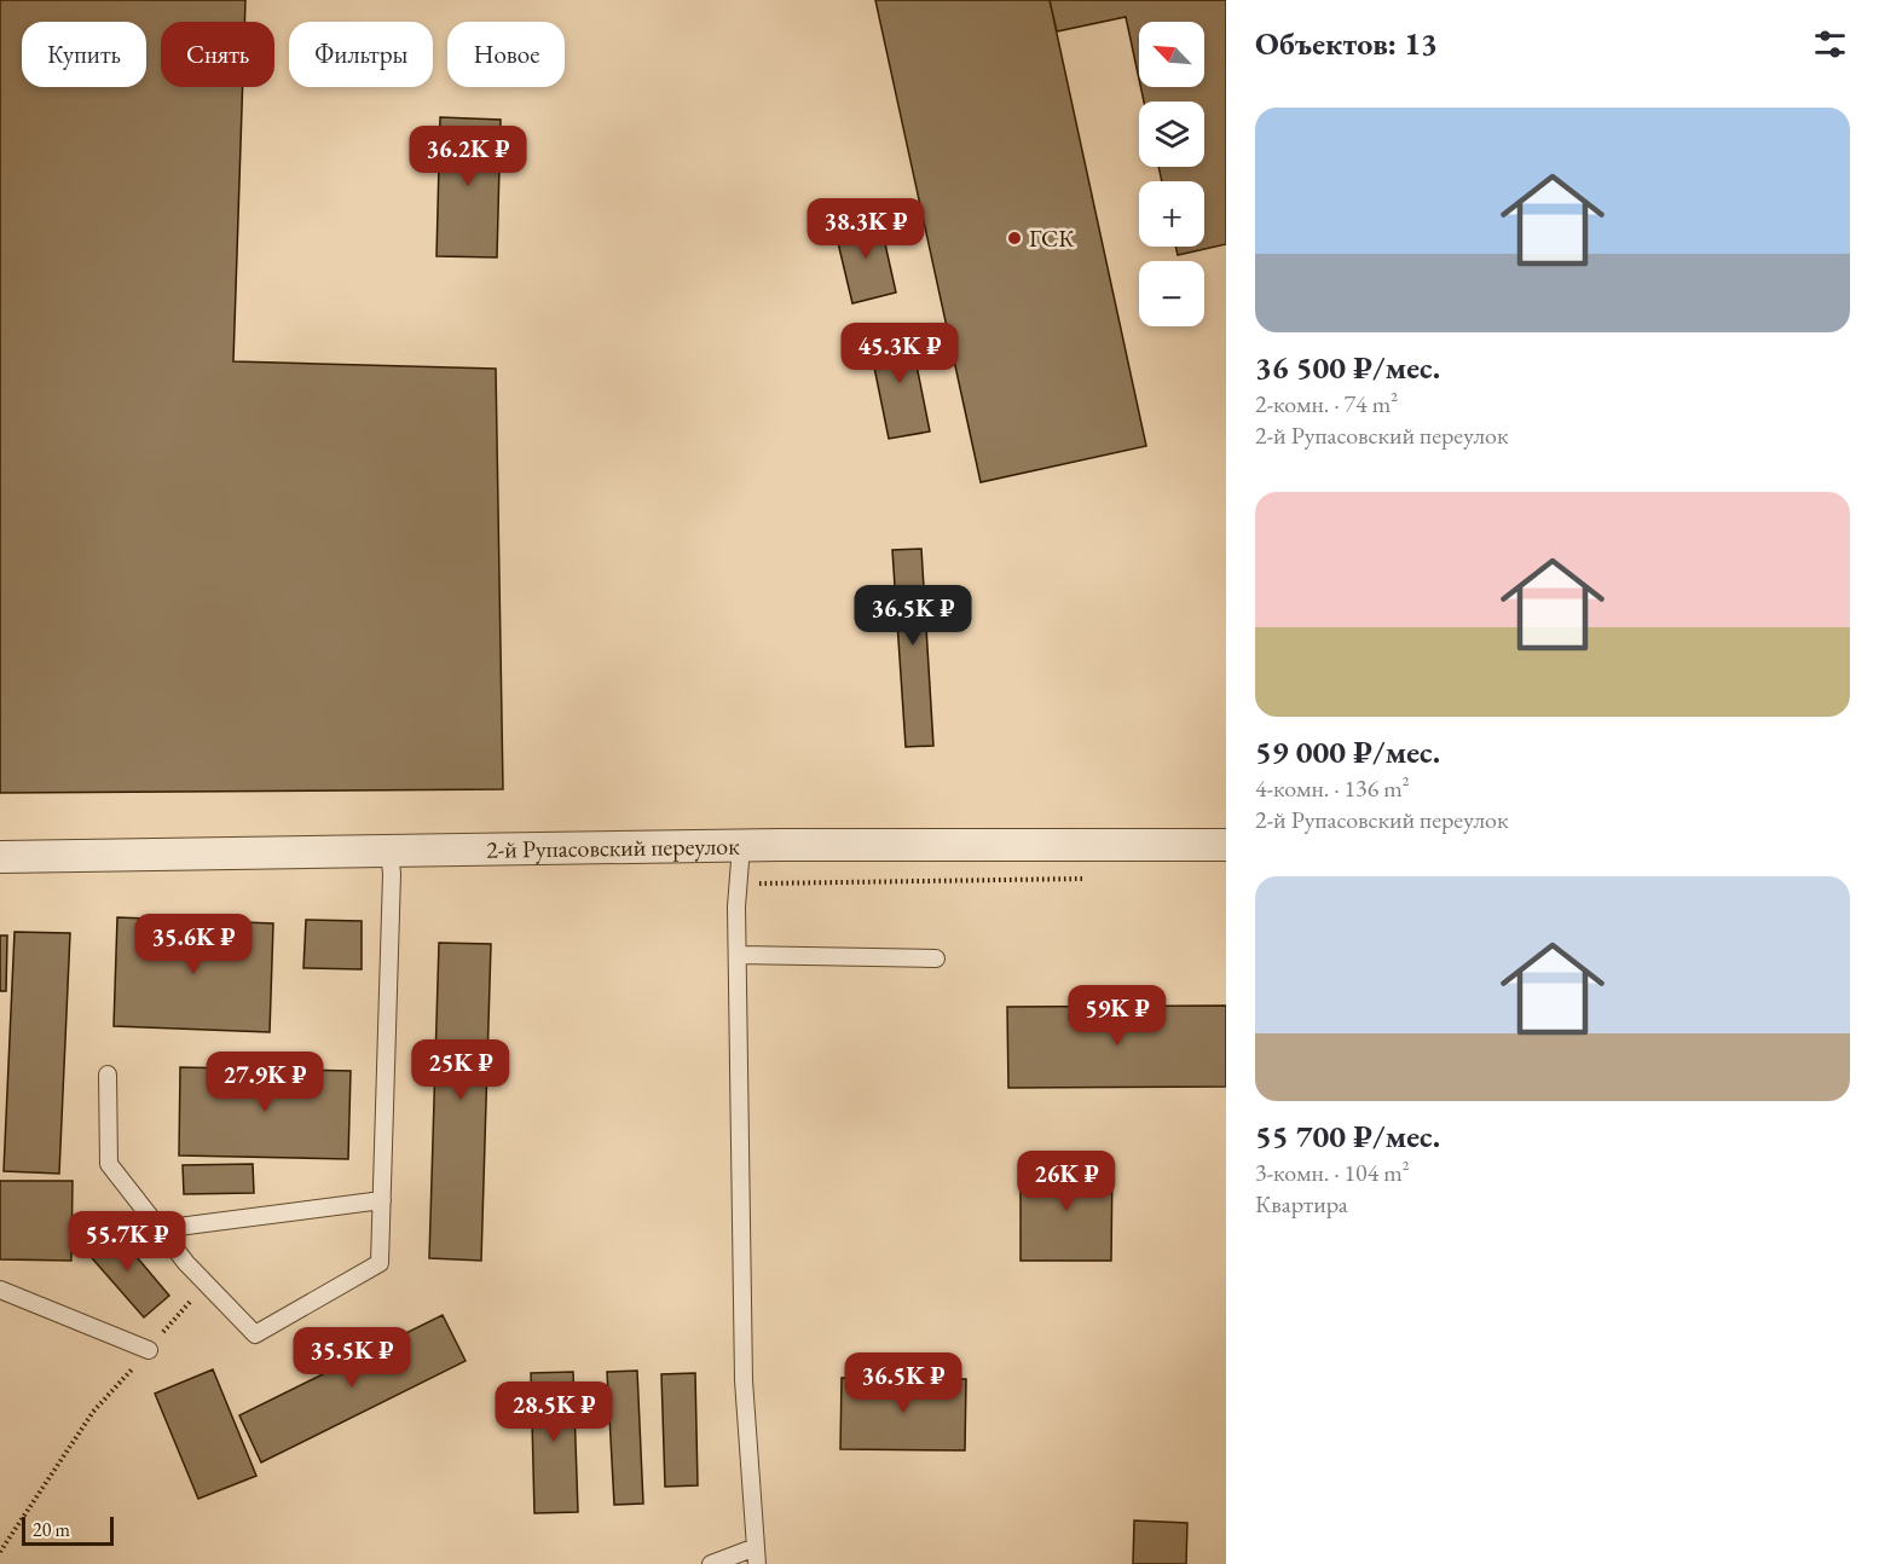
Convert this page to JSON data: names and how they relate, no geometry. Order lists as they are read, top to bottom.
{
  "streets": {
    "street": ["2-й Рупасовский переулок"]
  },
  "places": ["ГСК"],
  "scale_bar": "20 m",
  "north": "top left",
  "page": {
    "heading": "Объектов: 13",
    "map_buttons": ["+", "−"],
    "chip": [
      "Купить",
      "Снять",
      "Фильтры",
      "Новое"
    ],
    "list": [
      {
        "name": "36 500 ₽/мес.",
        "note": "2-комн. · 74 m² · 2-й Рупасовский переулок"
      },
      {
        "name": "59 000 ₽/мес.",
        "note": "4-комн. · 136 m² · 2-й Рупасовский переулок"
      },
      {
        "name": "55 700 ₽/мес.",
        "note": "3-комн. · 104 m² · Квартира"
      }
    ],
    "price": [
      "36.2K ₽",
      "38.3K ₽",
      "45.3K ₽",
      "36.5K ₽",
      "35.6K ₽",
      "59K ₽",
      "25K ₽",
      "27.9K ₽",
      "26K ₽",
      "55.7K ₽",
      "35.5K ₽",
      "36.5K ₽",
      "28.5K ₽"
    ],
    "scale": "20 m"
  }
}
